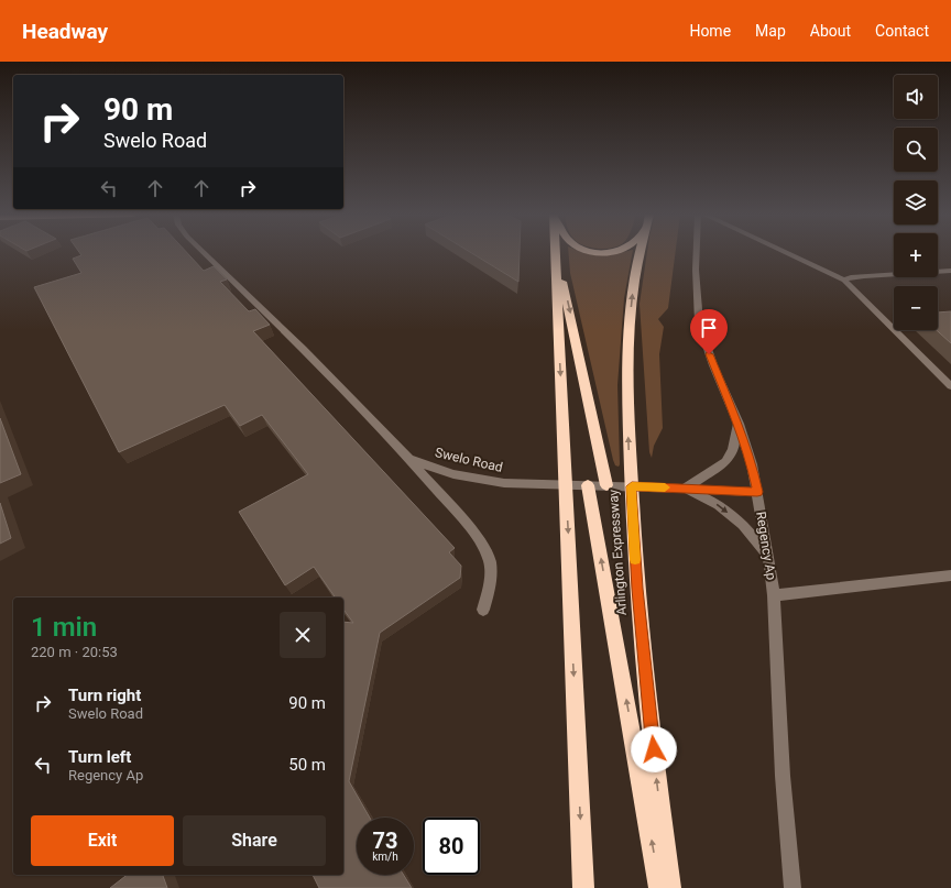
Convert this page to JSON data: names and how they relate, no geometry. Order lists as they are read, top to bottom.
{
  "streets": {
    "highway": ["Arlington Expressway"],
    "street": ["Swelo Road", "Regency Ap"]
  },
  "crossings": [
    ["Swelo Road", "Regency Ap"],
    ["Swelo Road", "Arlington Expressway"]
  ],
  "page": {
    "header": "Headway",
    "nav": [
      "Home",
      "Map",
      "About",
      "Contact"
    ],
    "map_buttons": ["+", "−"],
    "turn": ["90 m", "Swelo Road"],
    "heading": ["1 min", "220 m · 20:53"],
    "list": [
      {
        "name": "Turn right",
        "note": "Swelo Road",
        "value": "90 m"
      },
      {
        "name": "Turn left",
        "note": "Regency Ap",
        "value": "50 m"
      }
    ],
    "buttons": ["Exit", "Share"],
    "speed": "73 km/h",
    "limit": "80"
  }
}
